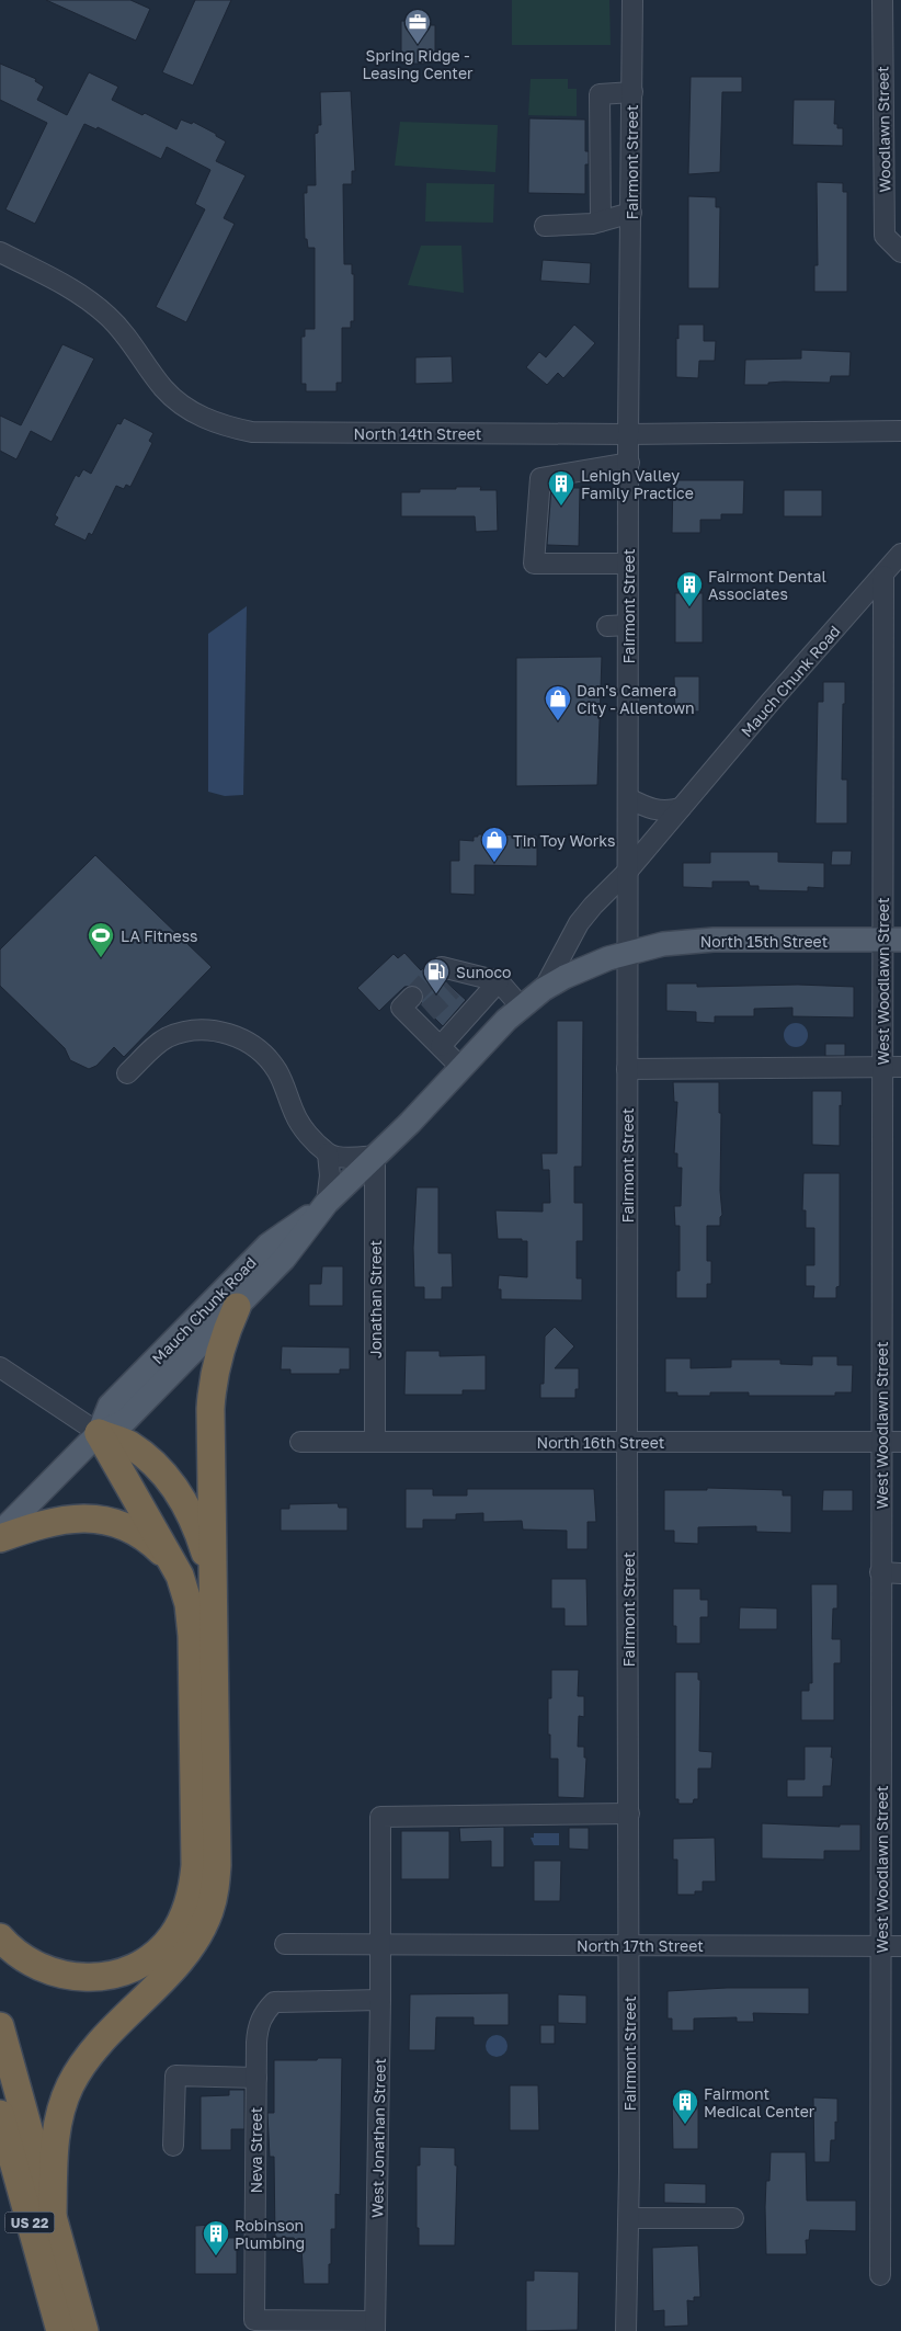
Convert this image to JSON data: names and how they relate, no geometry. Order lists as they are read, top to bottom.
{
  "streets": {
    "highway": ["US 22"],
    "main road": ["Mauch Chunk Road", "North 15th Street"],
    "street": [
      "Woodlawn Street",
      "Fairmont Street",
      "North 14th Street",
      "West Woodlawn Street",
      "Jonathan Street",
      "North 16th Street",
      "North 17th Street",
      "West Jonathan Street",
      "Neva Street"
    ]
  },
  "crossings": [
    ["Fairmont Street", "North 14th Street"],
    ["Fairmont Street", "Mauch Chunk Road"],
    ["Fairmont Street", "North 15th Street"],
    ["Fairmont Street", "North 16th Street"],
    ["Fairmont Street", "North 17th Street"],
    ["Fairmont Street", "West Jonathan Street"],
    ["Mauch Chunk Road", "North 15th Street"],
    ["Mauch Chunk Road", "West Woodlawn Street"],
    ["Mauch Chunk Road", "Jonathan Street"],
    ["North 15th Street", "West Woodlawn Street"],
    ["West Woodlawn Street", "North 16th Street"],
    ["West Woodlawn Street", "North 17th Street"],
    ["Jonathan Street", "North 16th Street"],
    ["North 17th Street", "West Jonathan Street"],
    ["West Jonathan Street", "Neva Street"]
  ],
  "places": {
    "office": ["Spring Ridge - Leasing Center"],
    "building": [
      "Lehigh Valley Family Practice",
      "Fairmont Dental Associates",
      "Fairmont Medical Center",
      "Robinson Plumbing"
    ],
    "shop": ["Dan's Camera City - Allentown", "Tin Toy Works"],
    "sports": ["LA Fitness"],
    "fuel station": ["Sunoco"]
  }
}
